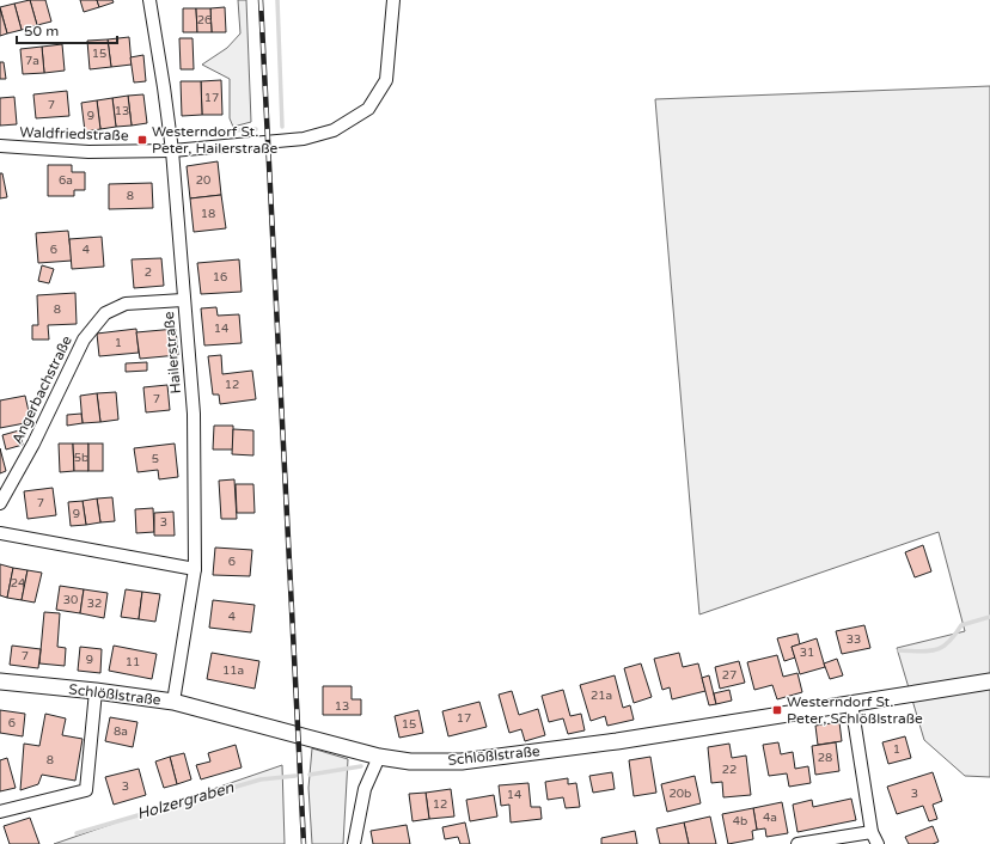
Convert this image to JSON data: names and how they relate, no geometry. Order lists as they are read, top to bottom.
{
  "streets": {
    "street": [
      "Waldfriedstraße",
      "Hailerstraße",
      "Angerbachstraße",
      "Schlößlstraße"
    ]
  },
  "crossings": [
    ["Waldfriedstraße", "Hailerstraße"],
    ["Hailerstraße", "Angerbachstraße"],
    ["Hailerstraße", "Schlößlstraße"]
  ],
  "water": ["Holzergraben"],
  "places": {
    "transit": ["Westerndorf St. Peter, Hailerstraße", "Westerndorf St. Peter, Schlößlstraße"]
  },
  "house_numbers": [
    "26",
    "15",
    "7a",
    "17",
    "7",
    "13",
    "9",
    "6a",
    "20",
    "8",
    "18",
    "6",
    "4",
    "2",
    "16",
    "8",
    "14",
    "1",
    "12",
    "7",
    "5b",
    "5",
    "7",
    "9",
    "3",
    "6",
    "24",
    "30",
    "32",
    "4",
    "33",
    "31",
    "7",
    "9",
    "11",
    "11a",
    "27",
    "21a",
    "13",
    "17",
    "6",
    "15",
    "8a",
    "1",
    "28",
    "8",
    "22",
    "3",
    "20b",
    "3",
    "14",
    "12",
    "4a",
    "4b"
  ],
  "scale_bar": "50 m"
}
